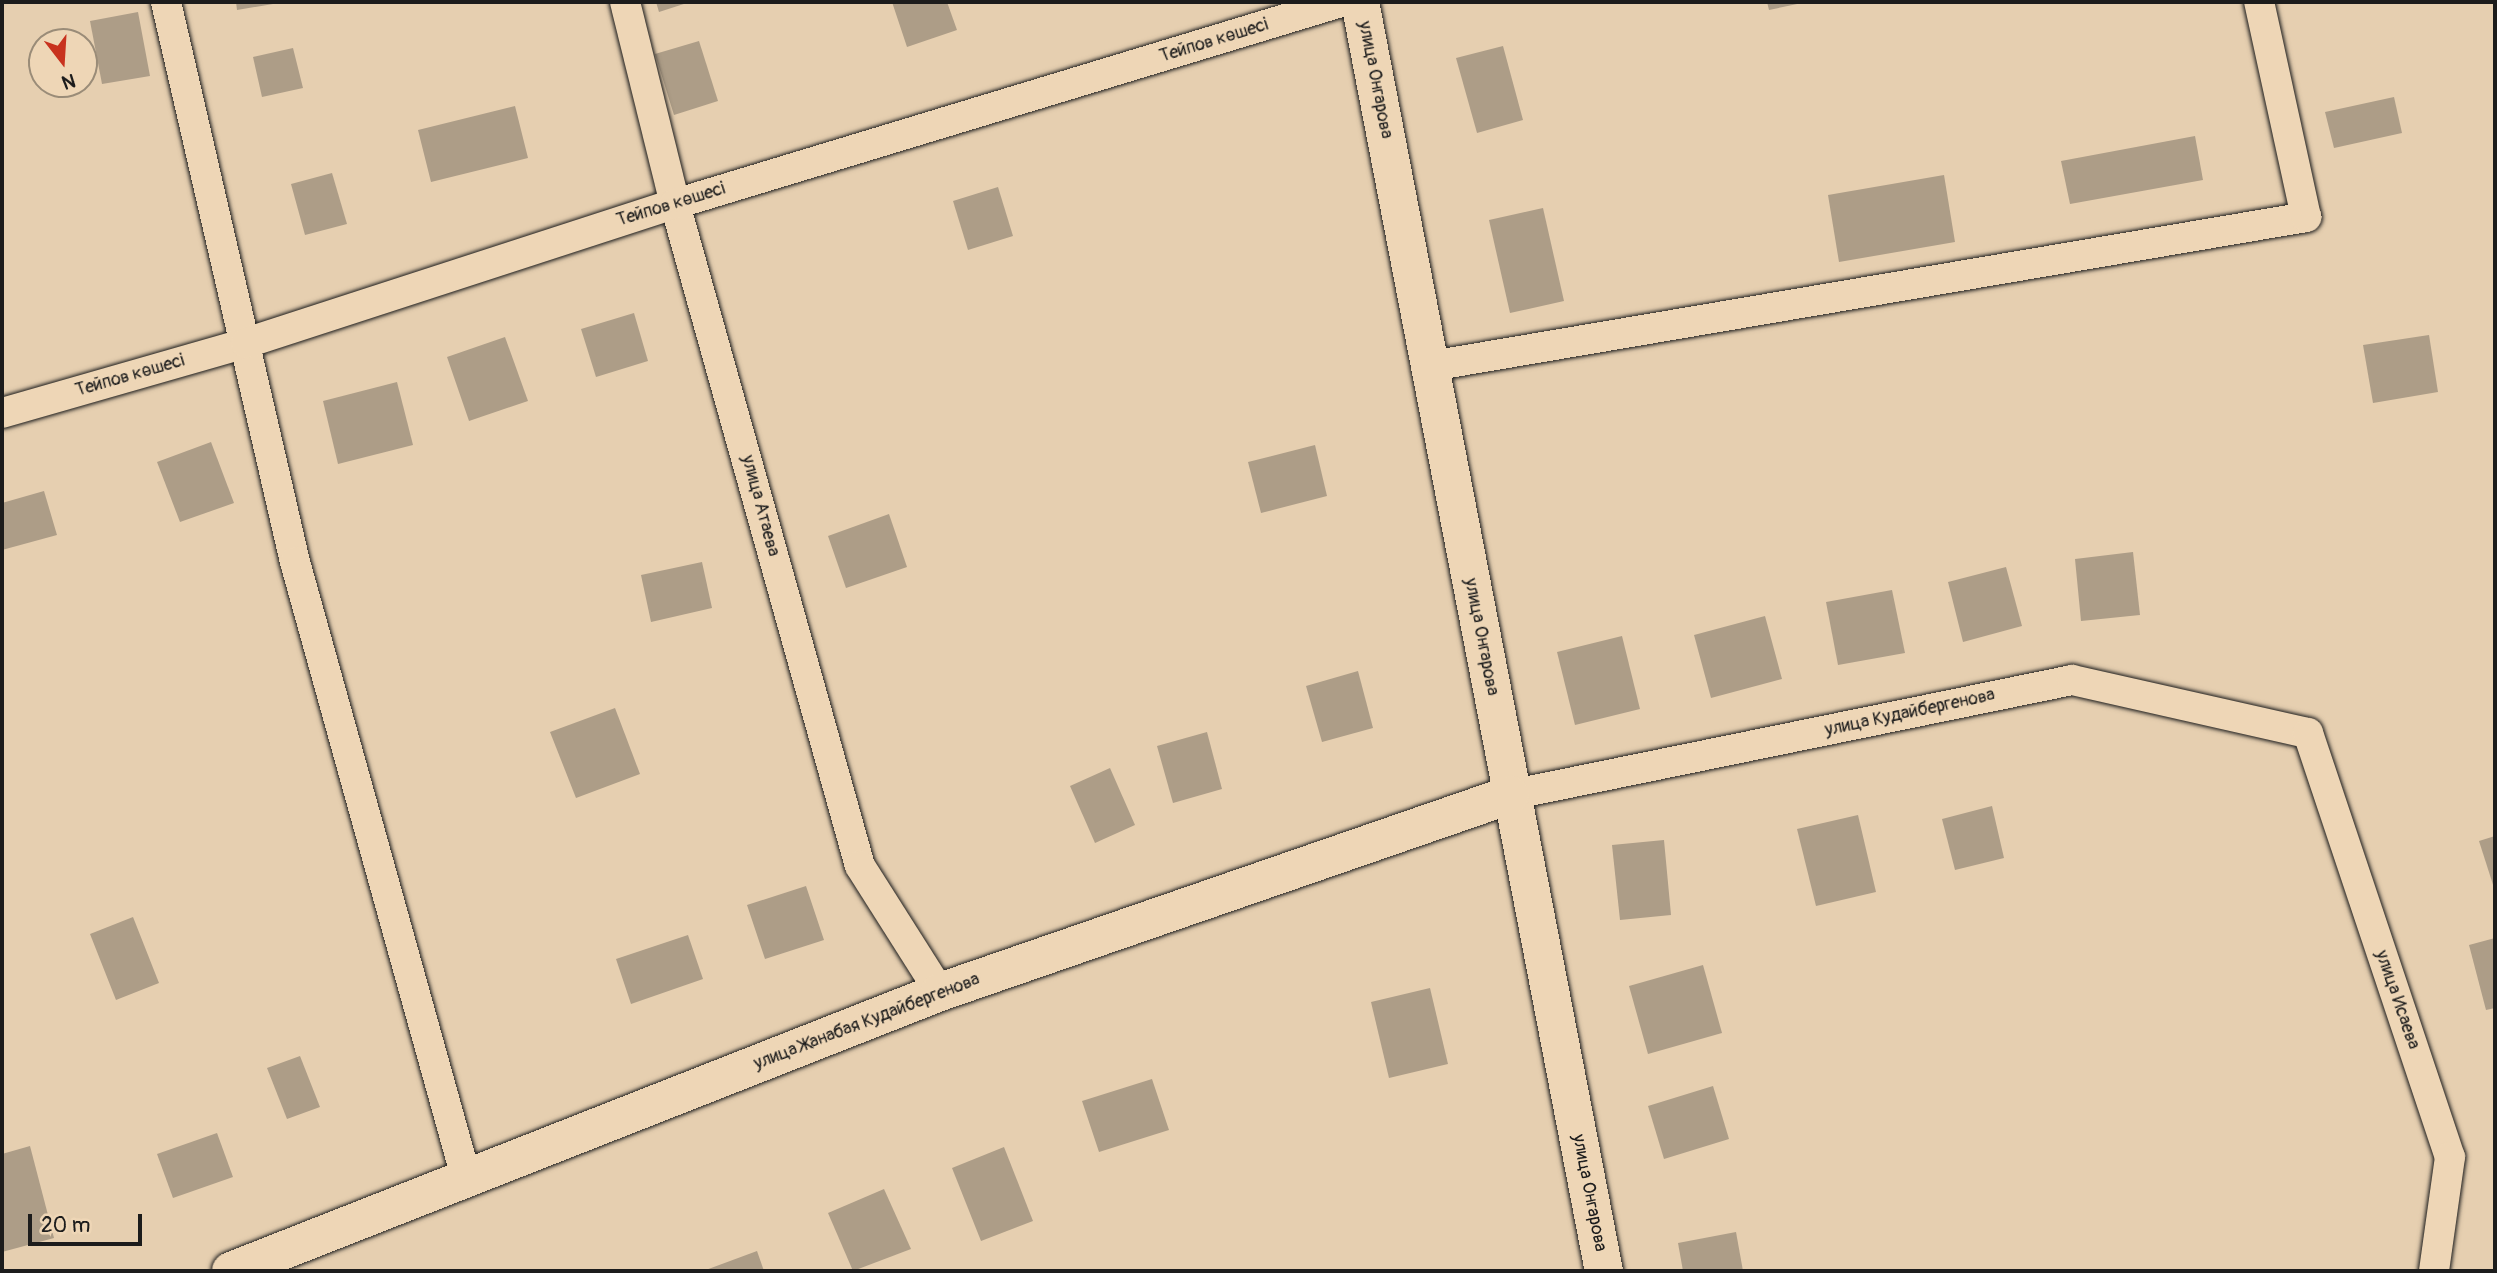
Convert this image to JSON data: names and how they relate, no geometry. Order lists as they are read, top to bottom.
{
  "streets": {
    "street": [
      "Тейпов көшесі",
      "улица Онгарова",
      "улица Атаева",
      "улица Кудайбергенова",
      "улица Исаева",
      "улица Жанабая Кудайбергенова"
    ]
  },
  "crossings": [
    ["Тейпов көшесі", "улица Атаева"],
    ["улица Онгарова", "улица Кудайбергенова"],
    ["улица Онгарова", "улица Жанабая Кудайбергенова"],
    ["улица Атаева", "улица Жанабая Кудайбергенова"],
    ["улица Кудайбергенова", "улица Исаева"],
    ["улица Кудайбергенова", "улица Жанабая Кудайбергенова"]
  ],
  "scale_bar": "20 m",
  "north": "bottom"
}
